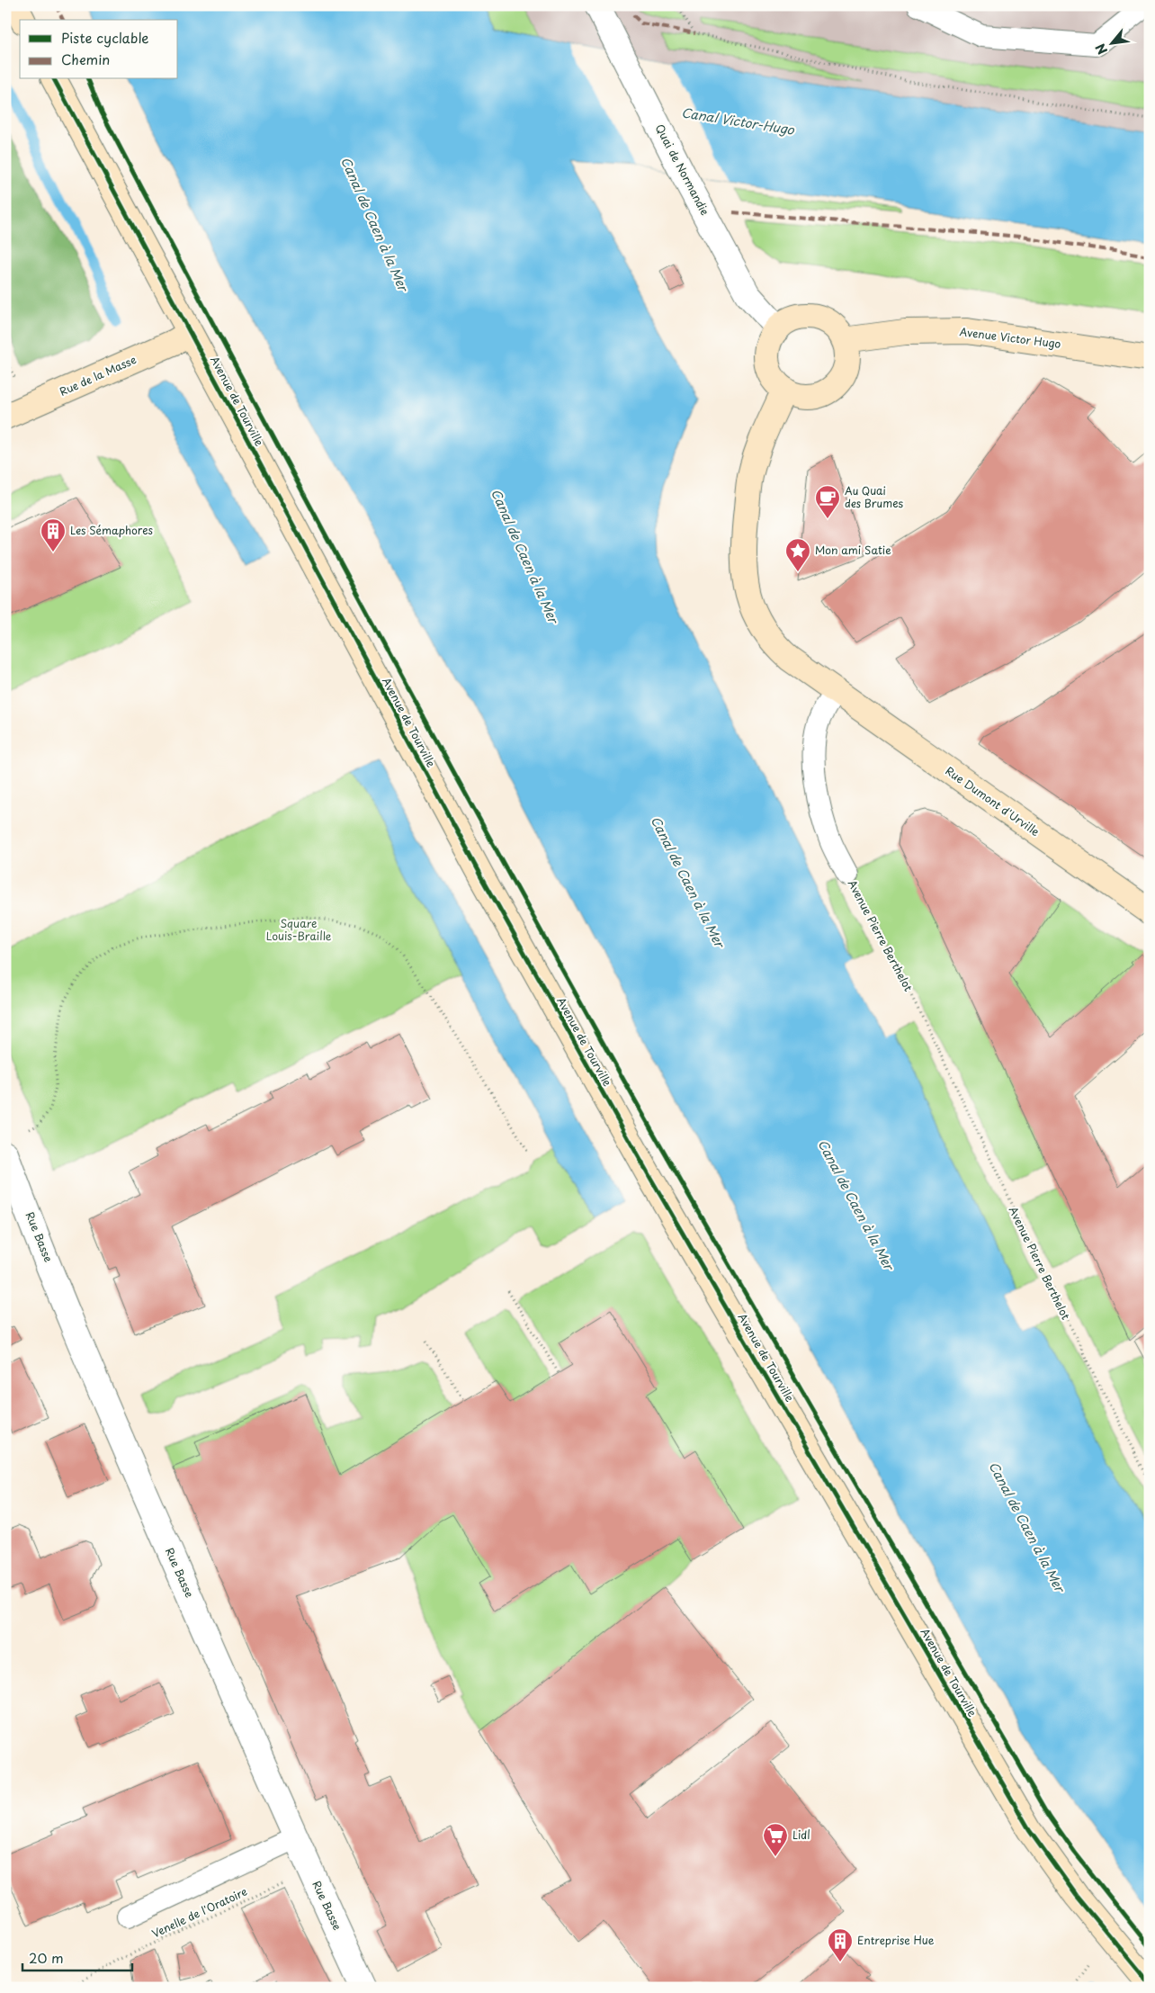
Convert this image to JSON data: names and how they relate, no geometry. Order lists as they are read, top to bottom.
{
  "streets": {
    "street": [
      "Quai de Normandie",
      "Avenue Victor Hugo",
      "Rue de la Masse",
      "Avenue de Tourville",
      "Rue Dumont d'Urville",
      "Rue Basse"
    ],
    "lane": ["Avenue Pierre Berthelot"],
    "path": ["Venelle de l'Oratoire"]
  },
  "crossings": [
    ["Quai de Normandie", "Avenue Victor Hugo"],
    ["Rue de la Masse", "Avenue de Tourville"],
    ["Rue Dumont d'Urville", "Avenue Pierre Berthelot"]
  ],
  "water": ["Canal Victor-Hugo", "Canal de Caen à la Mer"],
  "parks": ["Square Louis-Braille"],
  "places": {
    "cafe": ["Au Quai des Brumes"],
    "building": ["Les Sémaphores", "Entreprise Hue"],
    "place": ["Mon ami Satie"],
    "supermarket": ["Lidl"]
  },
  "legend": ["Piste cyclable", "Chemin"],
  "scale_bar": "20 m",
  "north": "bottom left"
}
